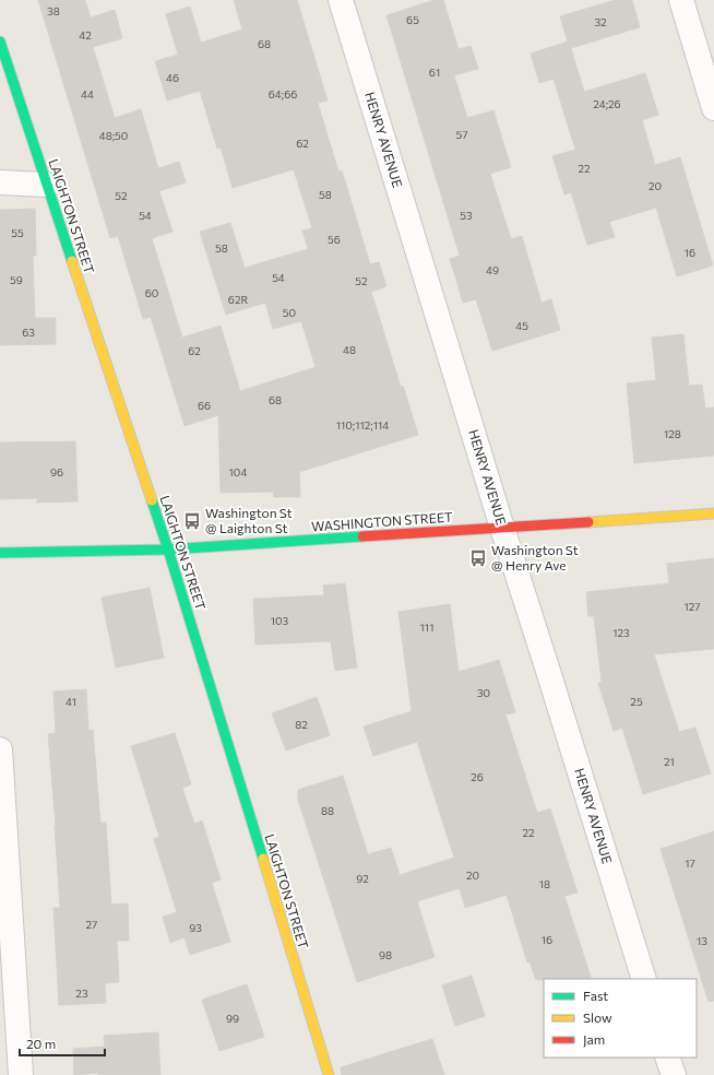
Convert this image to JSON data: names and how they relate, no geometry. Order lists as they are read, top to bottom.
{
  "streets": {
    "street": ["HENRY AVENUE", "LAIGHTON STREET", "WASHINGTON STREET"]
  },
  "crossings": [
    ["HENRY AVENUE", "WASHINGTON STREET"],
    ["LAIGHTON STREET", "WASHINGTON STREET"]
  ],
  "places": {
    "bus stop": ["Washington St @ Laighton St", "Washington St @ Henry Ave"]
  },
  "house_numbers": [
    "38",
    "65",
    "32",
    "42",
    "68",
    "61",
    "46",
    "44",
    "64;66",
    "24;26",
    "57",
    "48;50",
    "62",
    "22",
    "20",
    "58",
    "52",
    "54",
    "53",
    "55",
    "56",
    "58",
    "16",
    "49",
    "54",
    "59",
    "52",
    "60",
    "62R",
    "50",
    "45",
    "63",
    "48",
    "62",
    "68",
    "66",
    "110;112;114",
    "128",
    "96",
    "104",
    "127",
    "103",
    "111",
    "123",
    "30",
    "41",
    "25",
    "82",
    "21",
    "26",
    "88",
    "22",
    "17",
    "20",
    "92",
    "18",
    "27",
    "93",
    "16",
    "13",
    "98",
    "23",
    "99"
  ],
  "legend": ["Fast", "Slow", "Jam"],
  "scale_bar": "20 m"
}
